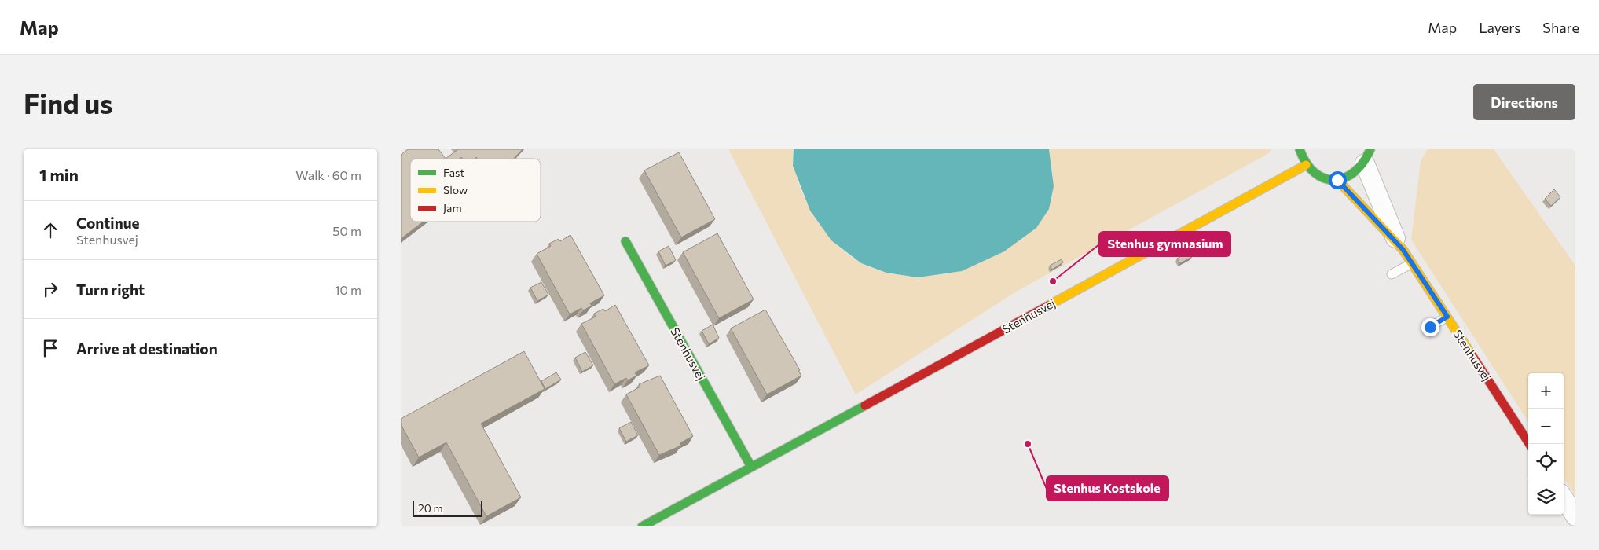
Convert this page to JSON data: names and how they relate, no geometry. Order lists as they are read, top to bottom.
{
  "streets": {
    "street": ["Stenhusvej"]
  },
  "places": ["Stenhus gymnasium", "Stenhus Kostskole"],
  "legend": ["Fast", "Slow", "Jam"],
  "scale_bar": "20 m",
  "page": {
    "header": "Map",
    "nav": ["Map", "Layers", "Share"],
    "buttons": "Directions",
    "title": "Find us",
    "heading": ["1 min", "Walk · 60 m"],
    "list": [
      ["Continue", "Stenhusvej", "50 m"],
      ["Turn right", "10 m"],
      "Arrive at destination"
    ],
    "map_buttons": ["+", "−"],
    "scale": "20 m"
  }
}
